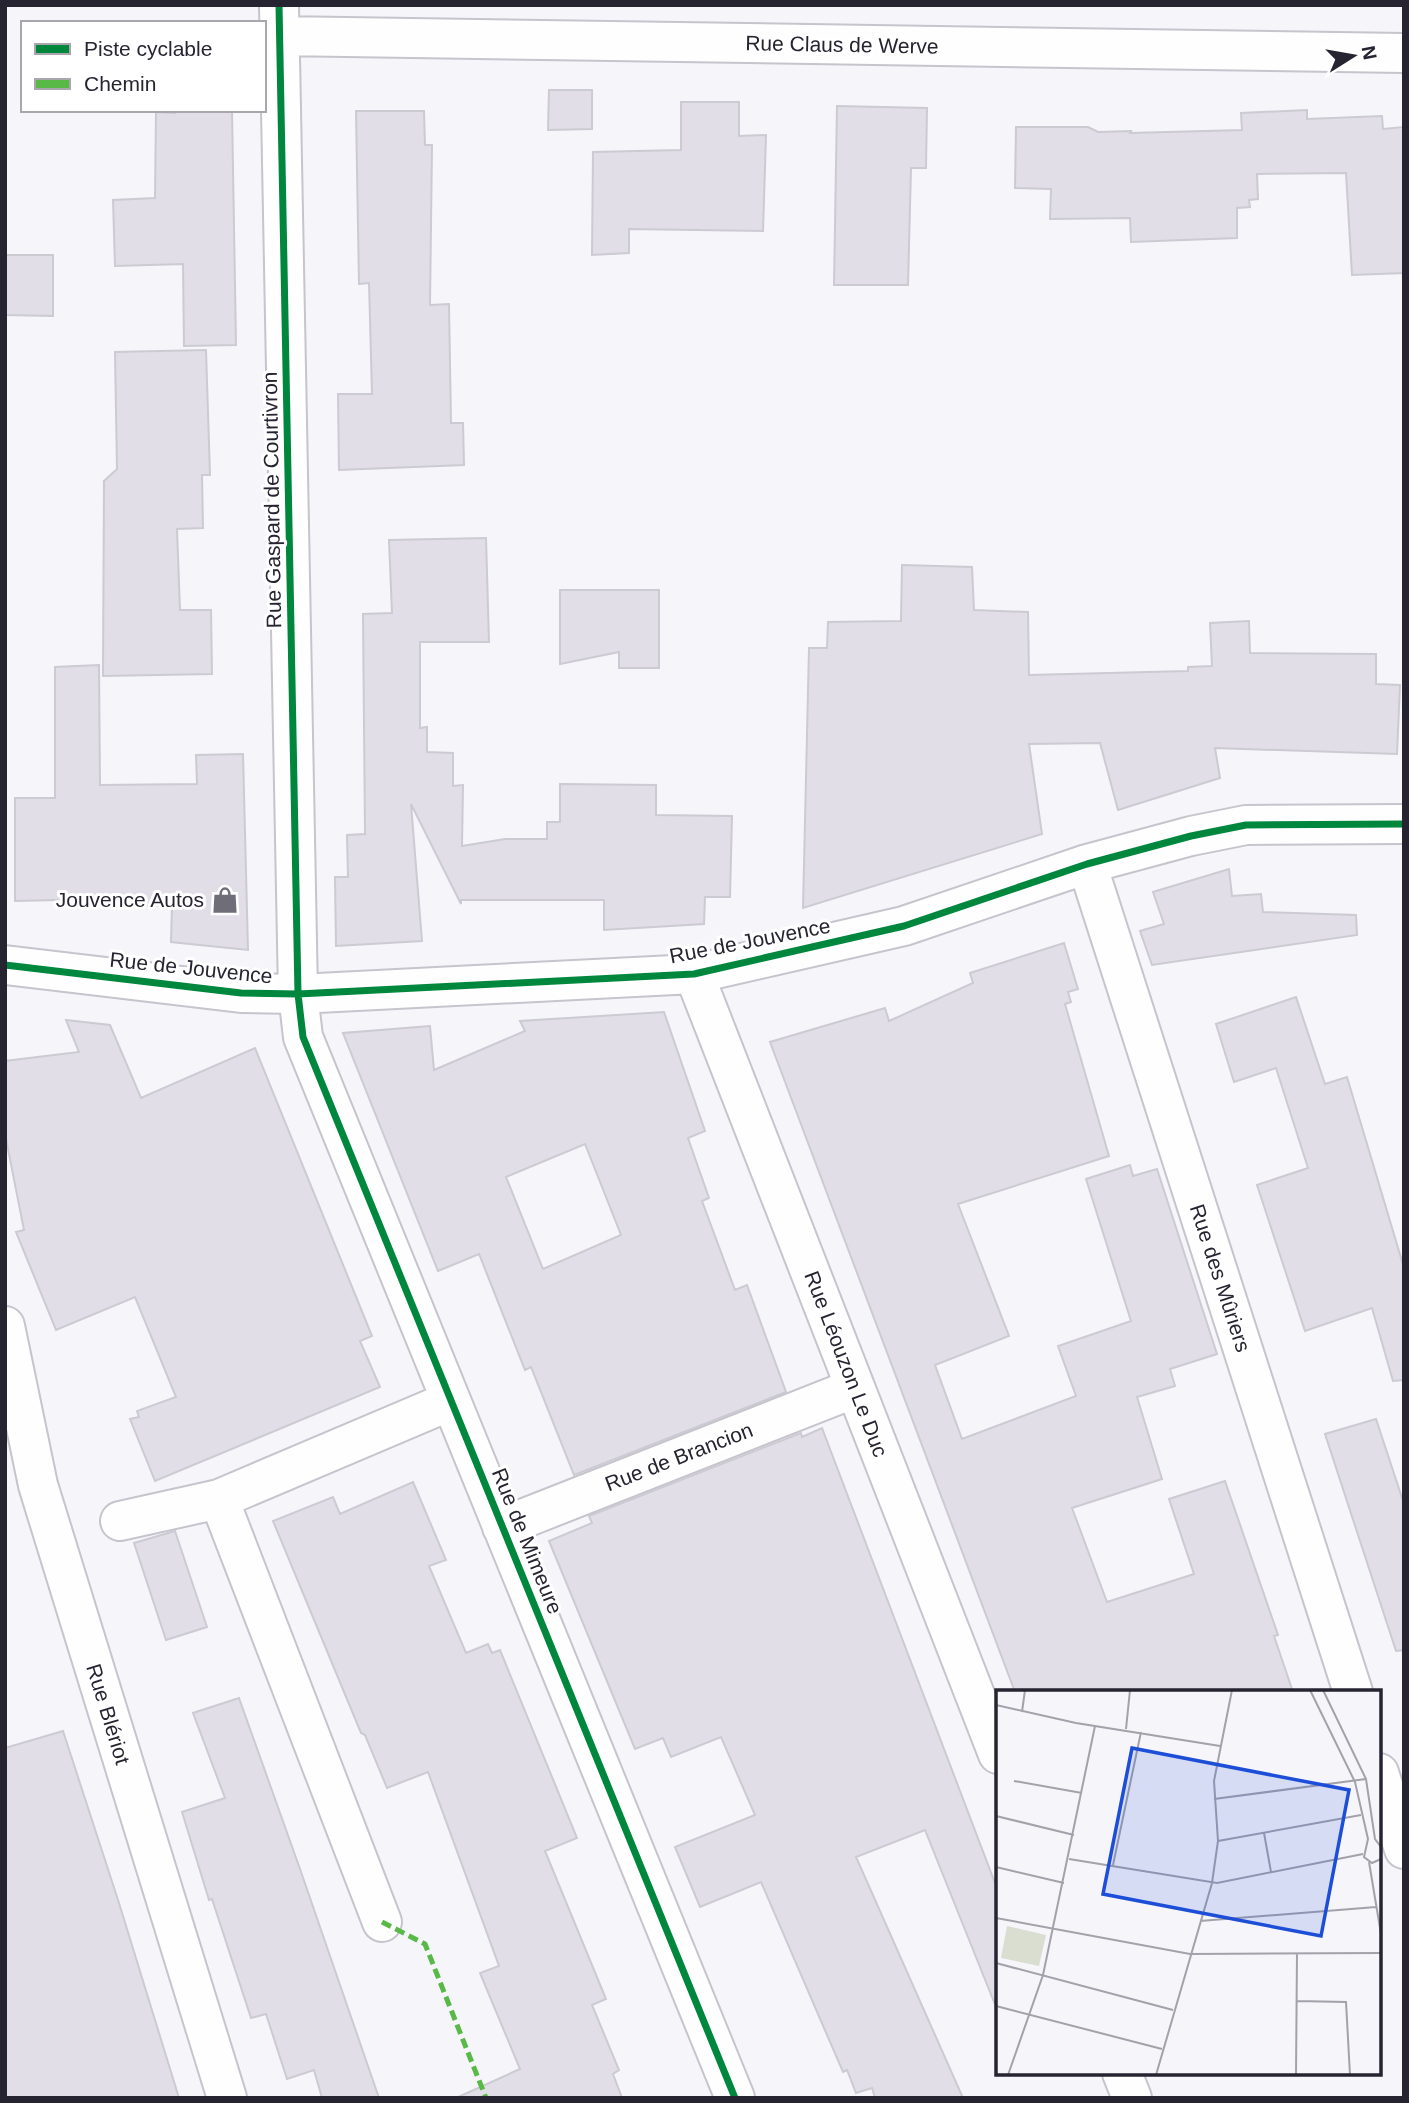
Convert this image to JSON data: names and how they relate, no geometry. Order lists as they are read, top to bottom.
{
  "streets": {
    "street": [
      "Rue Claus de Werve",
      "Rue Gaspard de Courtivron",
      "Rue de Jouvence",
      "Rue des Mûriers",
      "Rue Léouzon Le Duc",
      "Rue de Brancion",
      "Rue de Mimeure",
      "Rue Blériot"
    ]
  },
  "crossings": [
    ["Rue Claus de Werve", "Rue Gaspard de Courtivron"],
    ["Rue Gaspard de Courtivron", "Rue de Jouvence"],
    ["Rue Gaspard de Courtivron", "Rue de Mimeure"],
    ["Rue de Jouvence", "Rue des Mûriers"],
    ["Rue de Jouvence", "Rue Léouzon Le Duc"],
    ["Rue de Jouvence", "Rue de Mimeure"],
    ["Rue Léouzon Le Duc", "Rue de Brancion"],
    ["Rue de Brancion", "Rue de Mimeure"]
  ],
  "places": {
    "shop": ["Jouvence Autos"]
  },
  "legend": ["Piste cyclable", "Chemin"],
  "north": "right"
}
